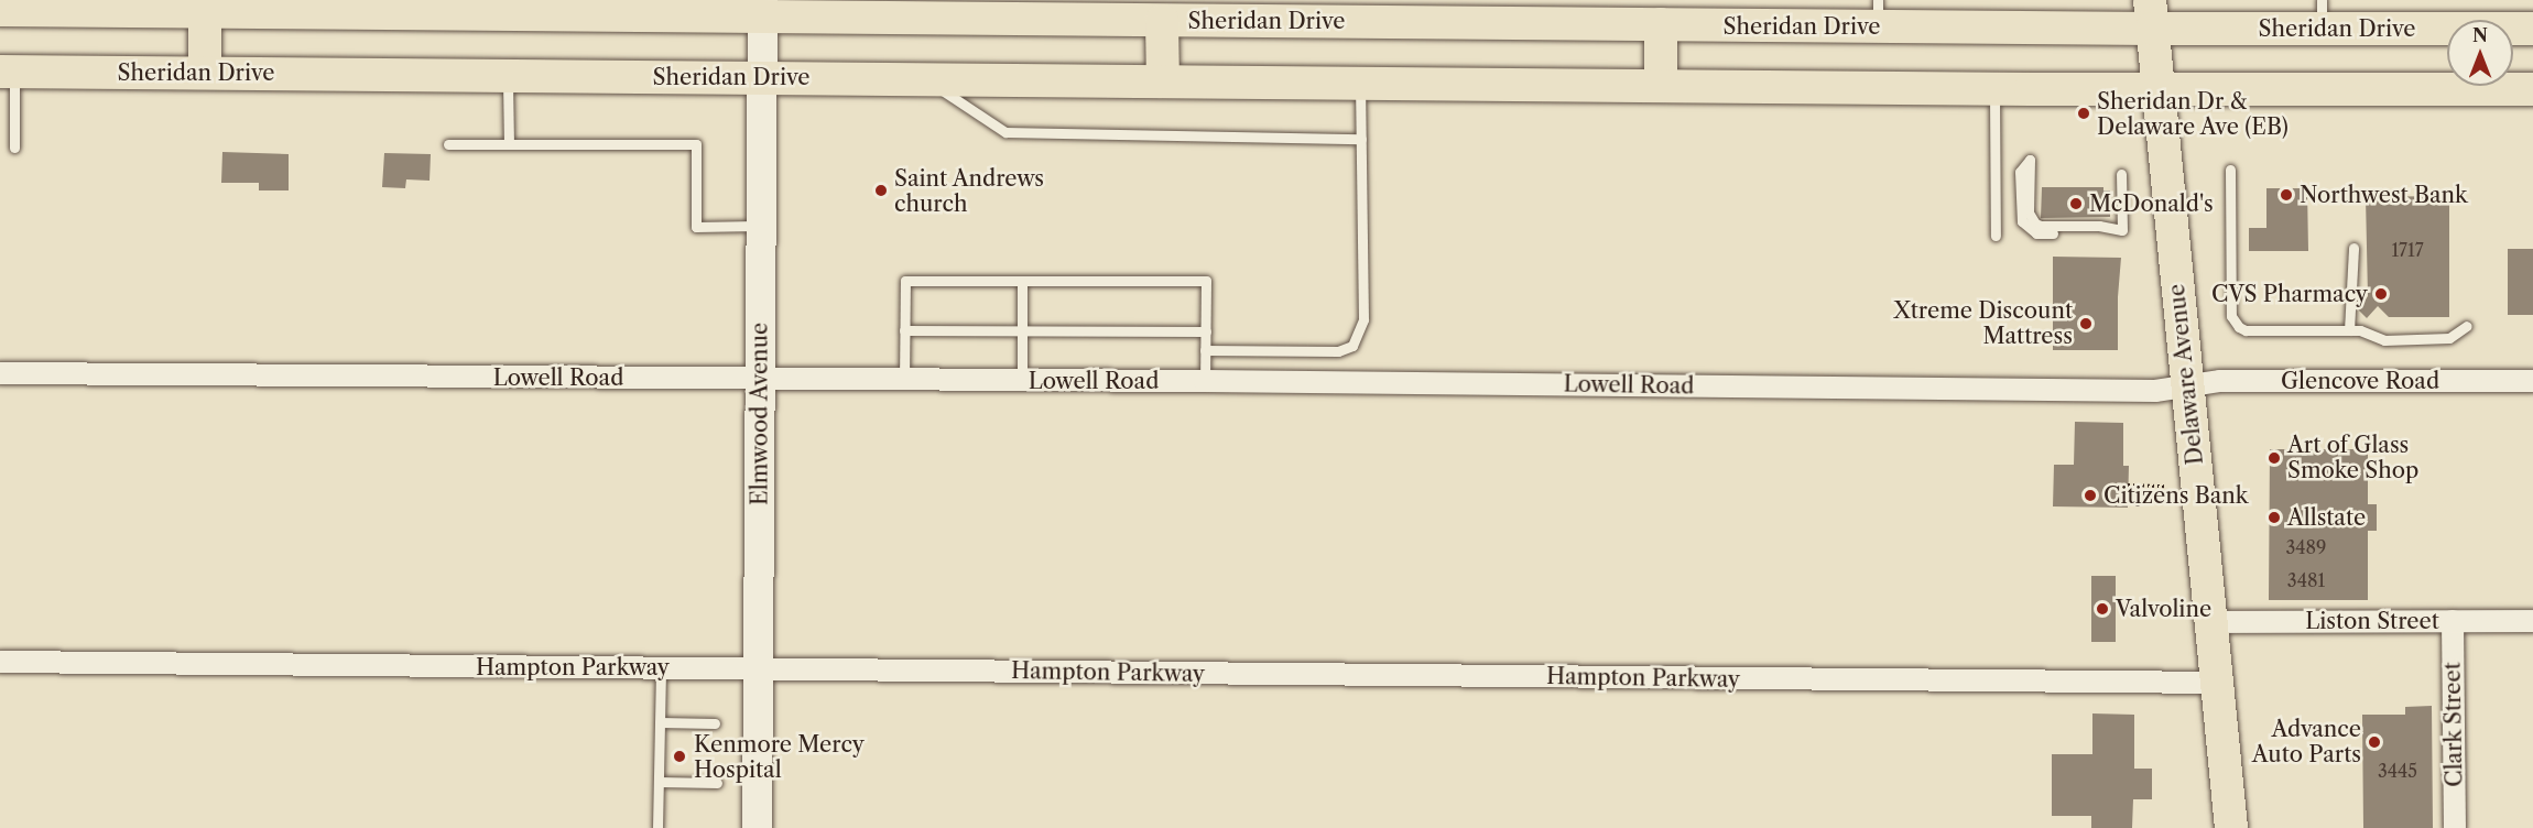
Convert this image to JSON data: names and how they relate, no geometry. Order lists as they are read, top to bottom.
{
  "streets": {
    "main road": ["Sheridan Drive", "Delaware Avenue"],
    "street": [
      "Lowell Road",
      "Glencove Road",
      "Elmwood Avenue",
      "Liston Street",
      "Hampton Parkway",
      "Clark Street"
    ]
  },
  "crossings": [
    ["Sheridan Drive", "Delaware Avenue"],
    ["Sheridan Drive", "Elmwood Avenue"],
    ["Delaware Avenue", "Lowell Road"],
    ["Delaware Avenue", "Glencove Road"],
    ["Delaware Avenue", "Liston Street"],
    ["Delaware Avenue", "Hampton Parkway"],
    ["Lowell Road", "Glencove Road"],
    ["Lowell Road", "Elmwood Avenue"],
    ["Elmwood Avenue", "Hampton Parkway"],
    ["Liston Street", "Clark Street"]
  ],
  "places": [
    "Sheridan Dr & Delaware Ave (EB)",
    "Saint Andrews church",
    "Northwest Bank",
    "McDonald's",
    "CVS Pharmacy",
    "Xtreme Discount Mattress",
    "Art of Glass Smoke Shop",
    "Citizens Bank",
    "Allstate",
    "Valvoline",
    "Advance Auto Parts",
    "Kenmore Mercy Hospital"
  ],
  "house_numbers": [
    "1717",
    "3489",
    "3481",
    "3445"
  ],
  "north": "top"
}
